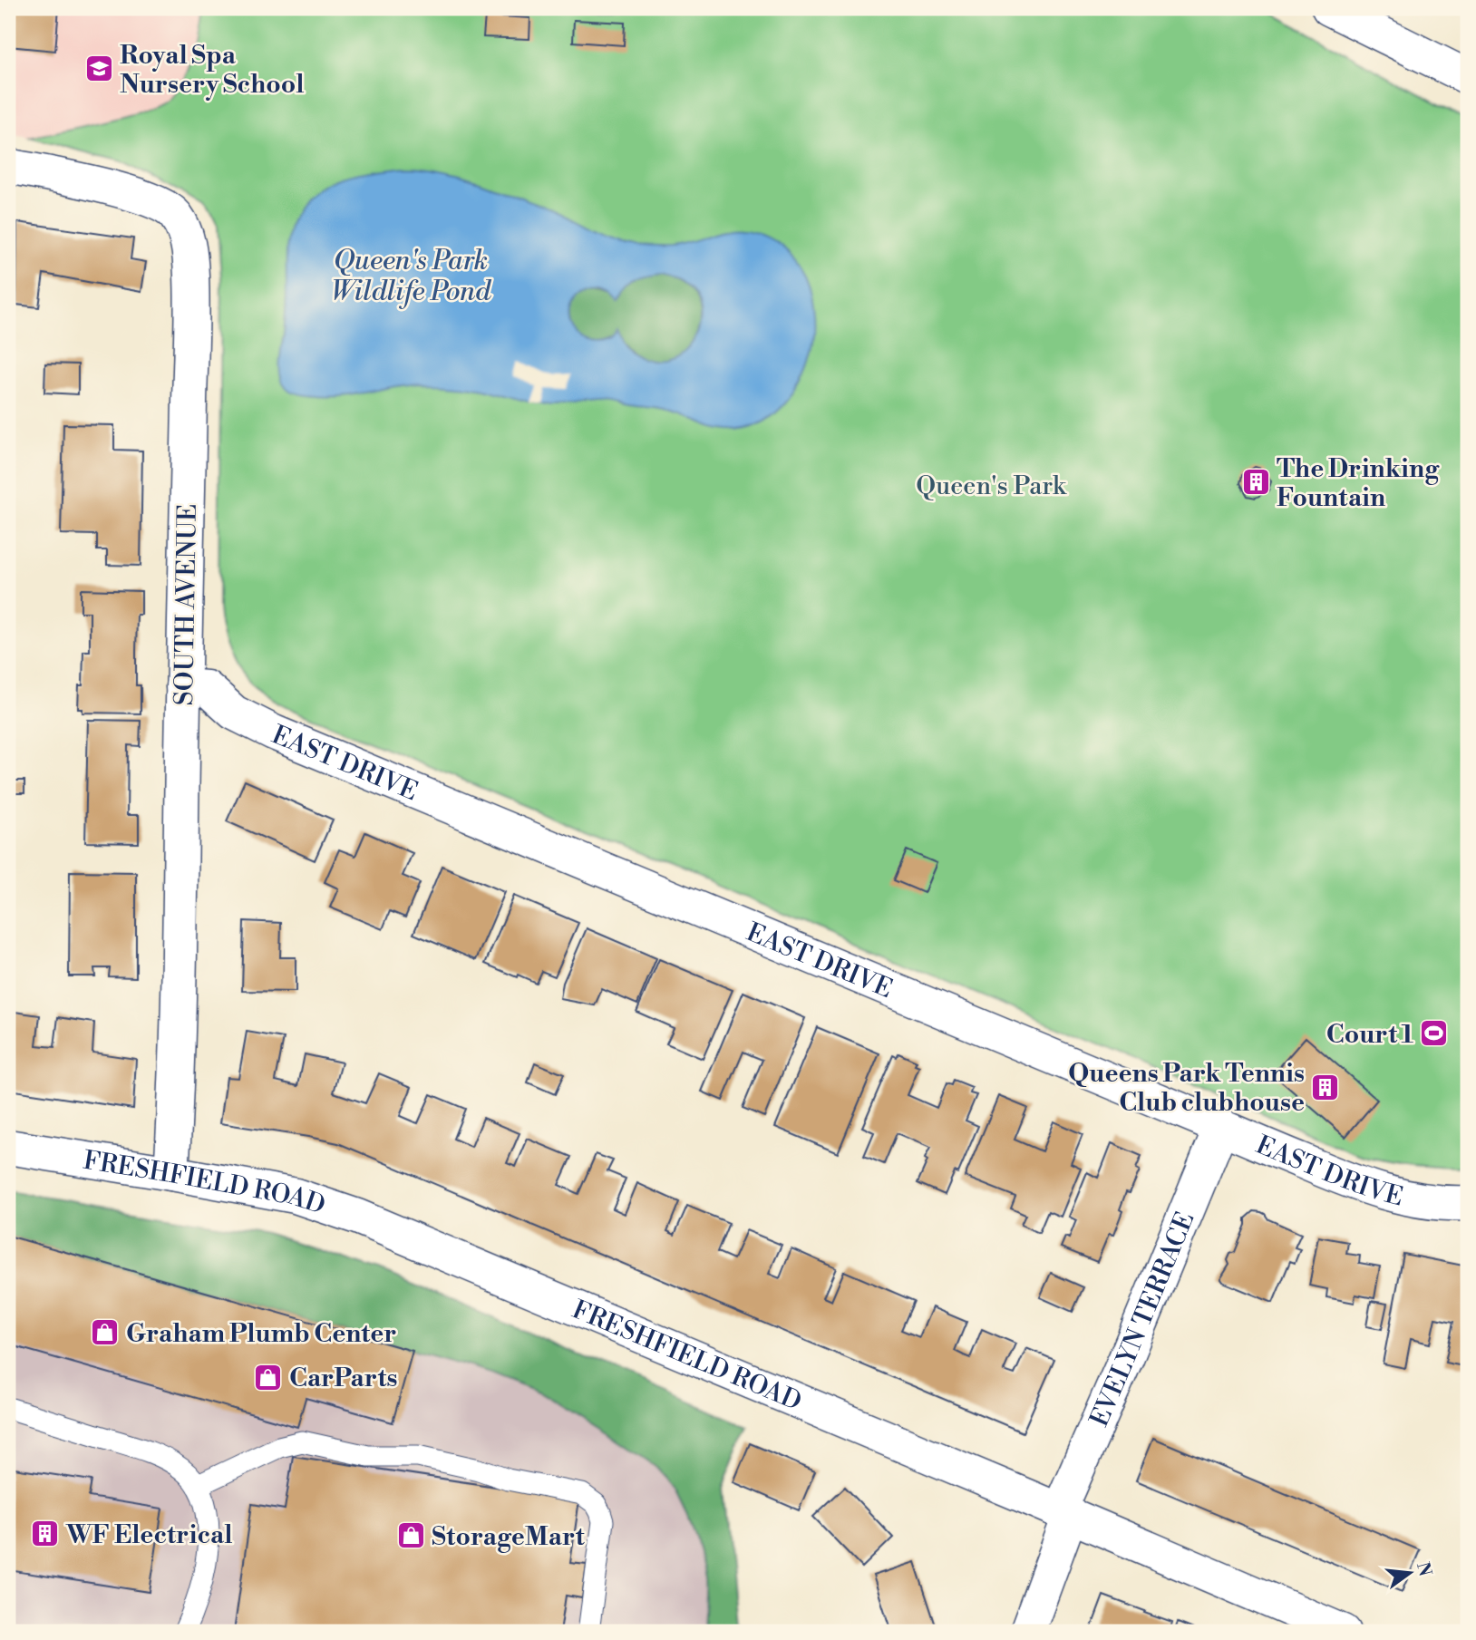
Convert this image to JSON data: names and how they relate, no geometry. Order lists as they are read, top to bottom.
{
  "streets": {
    "street": [
      "SOUTH AVENUE",
      "EAST DRIVE",
      "FRESHFIELD ROAD",
      "EVELYN TERRACE"
    ]
  },
  "crossings": [
    ["SOUTH AVENUE", "EAST DRIVE"],
    ["SOUTH AVENUE", "FRESHFIELD ROAD"],
    ["EAST DRIVE", "EVELYN TERRACE"],
    ["FRESHFIELD ROAD", "EVELYN TERRACE"]
  ],
  "water": ["Queen's Park Wildlife Pond"],
  "parks": ["Queen's Park"],
  "places": {
    "school or university": ["Royal Spa Nursery School"],
    "building": ["The Drinking Fountain", "Queens Park Tennis Club clubhouse", "WF Electrical"],
    "sports": ["Court 1"],
    "shop": ["Graham Plumb Center", "CarParts", "StorageMart"]
  },
  "north": "right"
}
